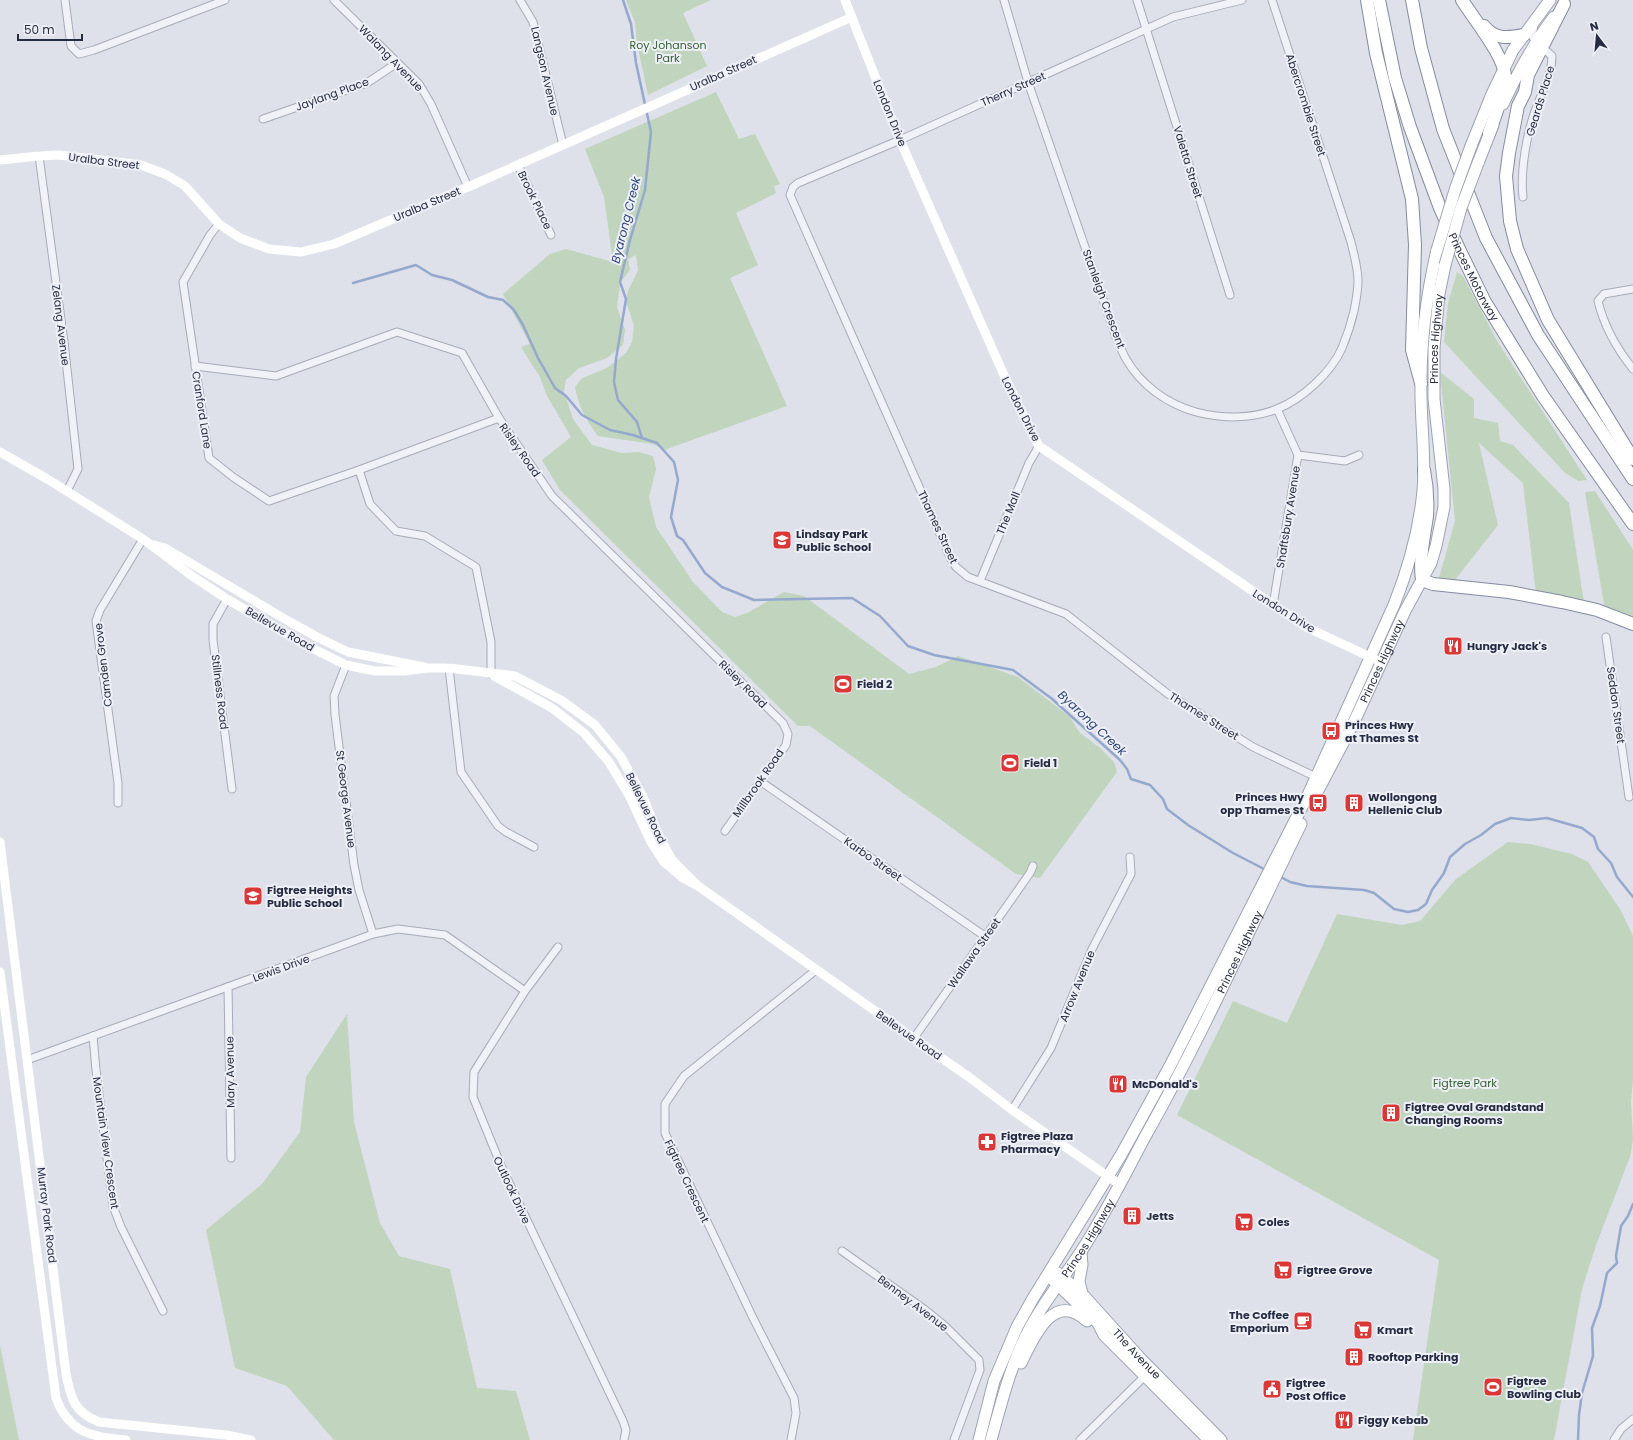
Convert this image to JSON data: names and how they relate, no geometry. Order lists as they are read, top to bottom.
{
  "streets": {
    "highway": ["Princes Motorway"],
    "main road": ["Princes Highway", "The Avenue"],
    "street": [
      "Walang Avenue",
      "Langson Avenue",
      "Uralba Street",
      "Therry Street",
      "Jaylang Place",
      "Geards Place",
      "Abercrombie Street",
      "London Drive",
      "Valetta Street",
      "Brook Place",
      "Stanleigh Crescent",
      "Zelang Avenue",
      "Cranford Lane",
      "Risley Road",
      "The Mall",
      "Shaftsbury Avenue",
      "Thames Street",
      "Bellevue Road",
      "Camden Grove",
      "Stillness Road",
      "Seddon Street",
      "Millbrook Road",
      "St George Avenue",
      "Karbo Street",
      "Wallawa Street",
      "Lewis Drive",
      "Arrow Avenue",
      "Mary Avenue",
      "Mountain View Crescent",
      "Figtree Crescent",
      "Outlook Drive",
      "Murray Park Road",
      "Benney Avenue"
    ]
  },
  "crossings": [
    ["Walang Avenue", "Uralba Street"],
    ["Walang Avenue", "Jaylang Place"],
    ["Langson Avenue", "Uralba Street"],
    ["Uralba Street", "London Drive"],
    ["Uralba Street", "Brook Place"],
    ["Uralba Street", "Zelang Avenue"],
    ["Uralba Street", "Cranford Lane"],
    ["Therry Street", "London Drive"],
    ["Therry Street", "Valetta Street"],
    ["Therry Street", "Stanleigh Crescent"],
    ["Therry Street", "Thames Street"],
    ["Geards Place", "Princes Highway"],
    ["Abercrombie Street", "Stanleigh Crescent"],
    ["London Drive", "Princes Highway"],
    ["London Drive", "The Mall"],
    ["London Drive", "Shaftsbury Avenue"],
    ["Stanleigh Crescent", "Shaftsbury Avenue"],
    ["Zelang Avenue", "Bellevue Road"],
    ["Princes Highway", "Thames Street"],
    ["Princes Highway", "Bellevue Road"],
    ["Princes Highway", "The Avenue"],
    ["Cranford Lane", "Risley Road"],
    ["Risley Road", "Millbrook Road"],
    ["The Mall", "Thames Street"],
    ["Bellevue Road", "Camden Grove"],
    ["Bellevue Road", "Stillness Road"],
    ["Bellevue Road", "St George Avenue"],
    ["Bellevue Road", "Wallawa Street"],
    ["Bellevue Road", "Arrow Avenue"],
    ["Bellevue Road", "Figtree Crescent"],
    ["Millbrook Road", "Karbo Street"],
    ["St George Avenue", "Lewis Drive"],
    ["Karbo Street", "Wallawa Street"],
    ["Lewis Drive", "Mary Avenue"],
    ["Lewis Drive", "Mountain View Crescent"],
    ["Lewis Drive", "Outlook Drive"],
    ["Lewis Drive", "Murray Park Road"]
  ],
  "water": ["Byarong Creek"],
  "parks": ["Roy Johanson Park", "Figtree Park"],
  "places": {
    "school or university": ["Lindsay Park Public School", "Figtree Heights Public School"],
    "restaurant": ["Hungry Jack's", "McDonald's", "Figgy Kebab"],
    "sports": ["Field 2", "Field 1", "Figtree Bowling Club"],
    "bus stop": ["Princes Hwy at Thames St", "Princes Hwy opp Thames St"],
    "building": [
      "Wollongong Hellenic Club",
      "Figtree Oval Grandstand Changing Rooms",
      "Jetts",
      "Rooftop Parking"
    ],
    "pharmacy": ["Figtree Plaza Pharmacy"],
    "supermarket": ["Coles", "Figtree Grove", "Kmart"],
    "cafe": ["The Coffee Emporium"],
    "public building": ["Figtree Post Office"]
  },
  "scale_bar": "50 m",
  "north": "top"
}
